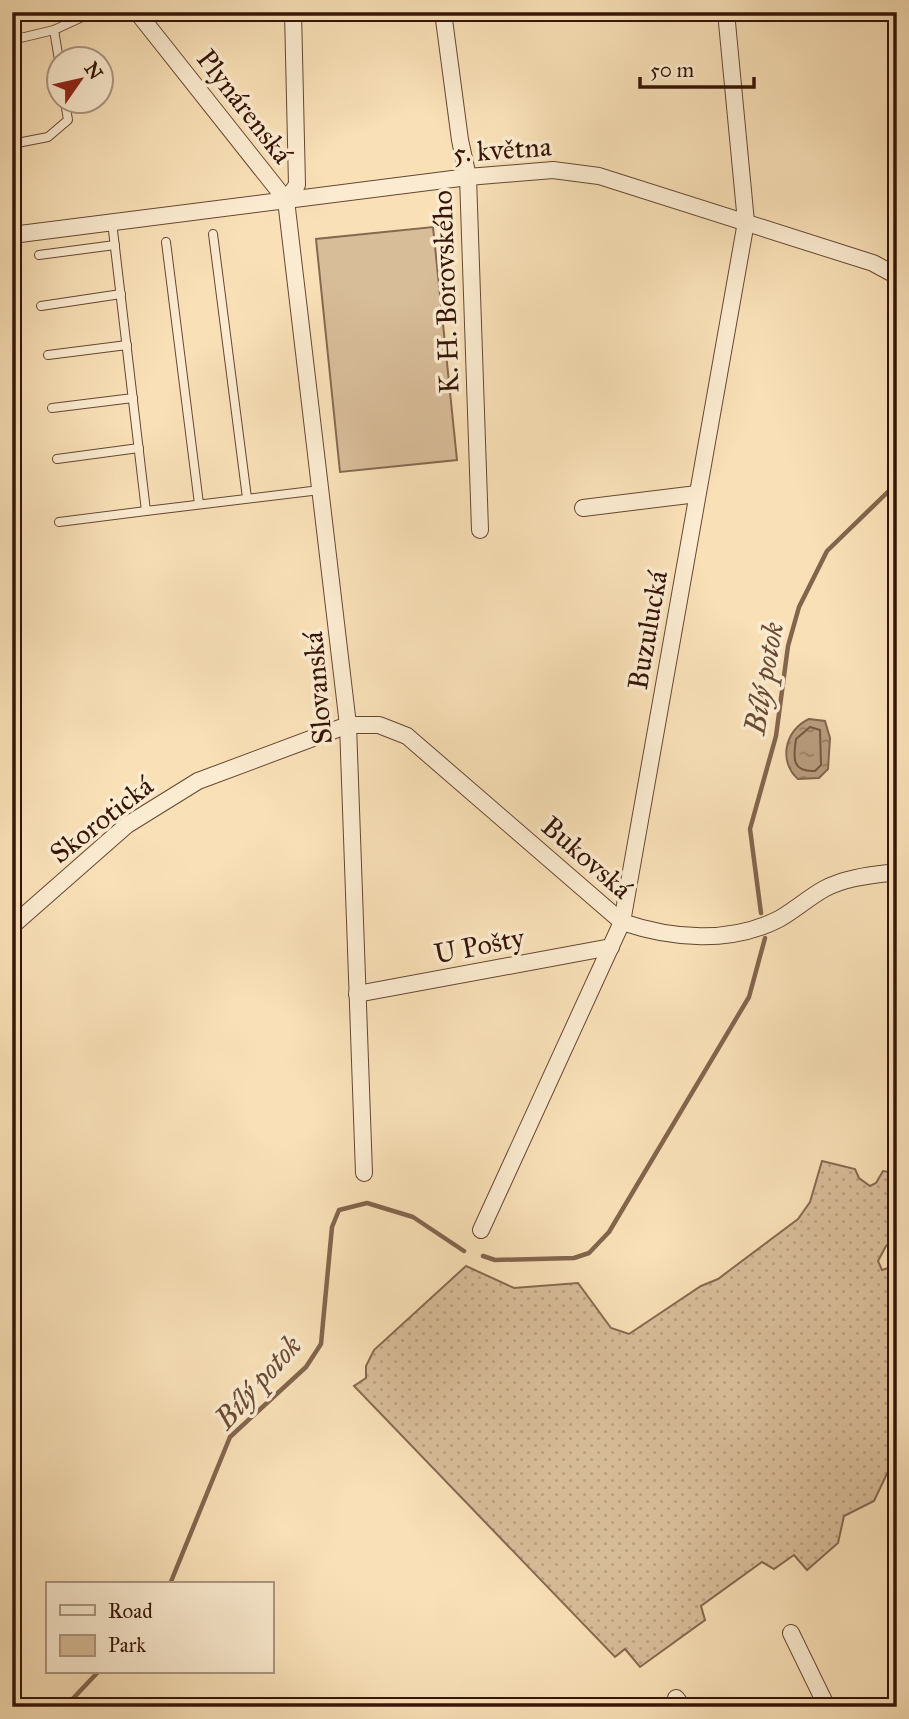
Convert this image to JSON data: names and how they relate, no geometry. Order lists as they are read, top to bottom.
{
  "streets": {
    "street": [
      "Plynárenská",
      "5. května",
      "K. H. Borovského",
      "Buzulucká",
      "Slovanská",
      "Skorotická",
      "Bukovská",
      "U Pošty"
    ]
  },
  "crossings": [
    ["Plynárenská", "5. května"],
    ["Plynárenská", "Slovanská"],
    ["5. května", "K. H. Borovského"],
    ["5. května", "Buzulucká"],
    ["5. května", "Slovanská"],
    ["Buzulucká", "Bukovská"],
    ["Buzulucká", "U Pošty"],
    ["Slovanská", "Skorotická"],
    ["Slovanská", "Bukovská"],
    ["Slovanská", "U Pošty"],
    ["Skorotická", "Bukovská"]
  ],
  "water": ["Bílý potok"],
  "legend": ["Road", "Park"],
  "scale_bar": "50 m",
  "north": "top right"
}
